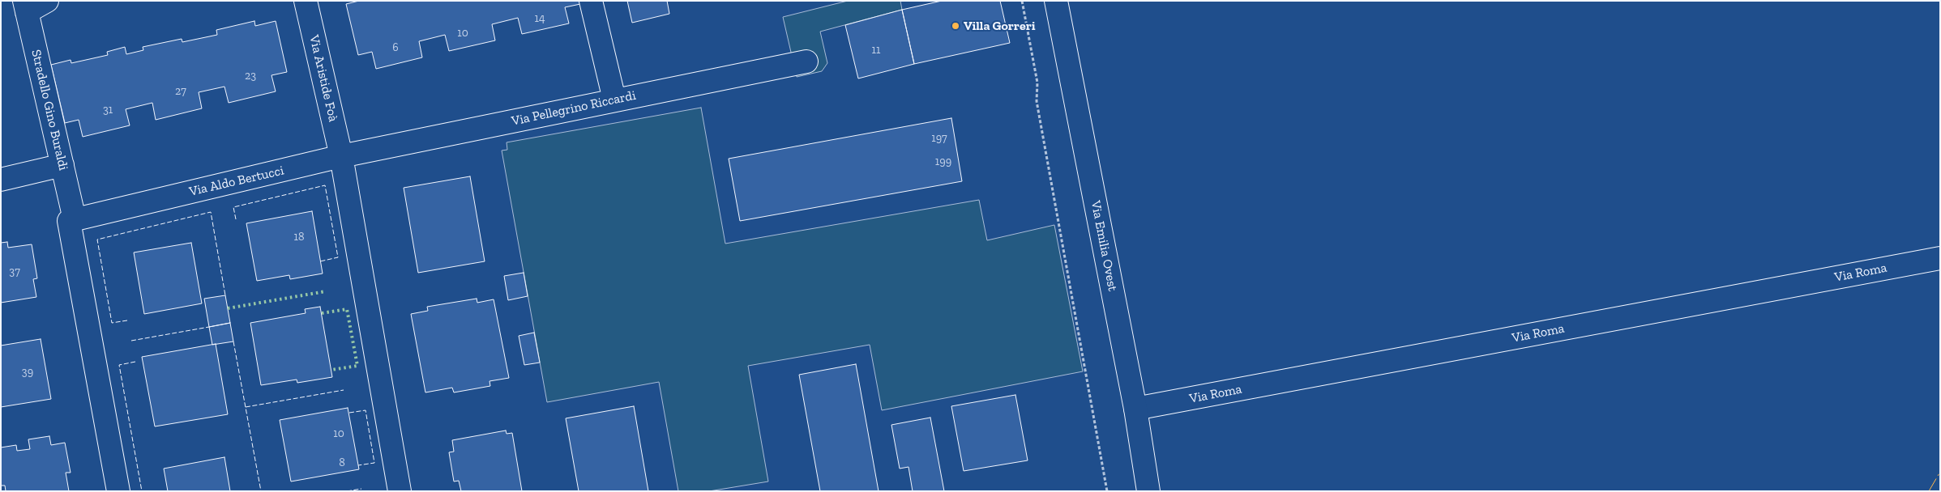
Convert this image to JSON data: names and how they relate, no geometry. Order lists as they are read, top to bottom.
{
  "streets": {
    "street": [
      "Via Aristide Foà",
      "Via Pellegrino Riccardi",
      "Stradello Gino Buraldi",
      "Via Aldo Bertucci",
      "Via Emilia Ovest",
      "Via Roma"
    ]
  },
  "crossings": [
    ["Via Aristide Foà", "Via Pellegrino Riccardi"],
    ["Via Aristide Foà", "Via Aldo Bertucci"],
    ["Via Pellegrino Riccardi", "Via Aldo Bertucci"],
    ["Stradello Gino Buraldi", "Via Aldo Bertucci"],
    ["Via Emilia Ovest", "Via Roma"]
  ],
  "places": ["Villa Gorreri"],
  "house_numbers": [
    "14",
    "10",
    "6",
    "11",
    "23",
    "27",
    "31",
    "197",
    "199",
    "18",
    "37",
    "39",
    "10",
    "8"
  ]
}
